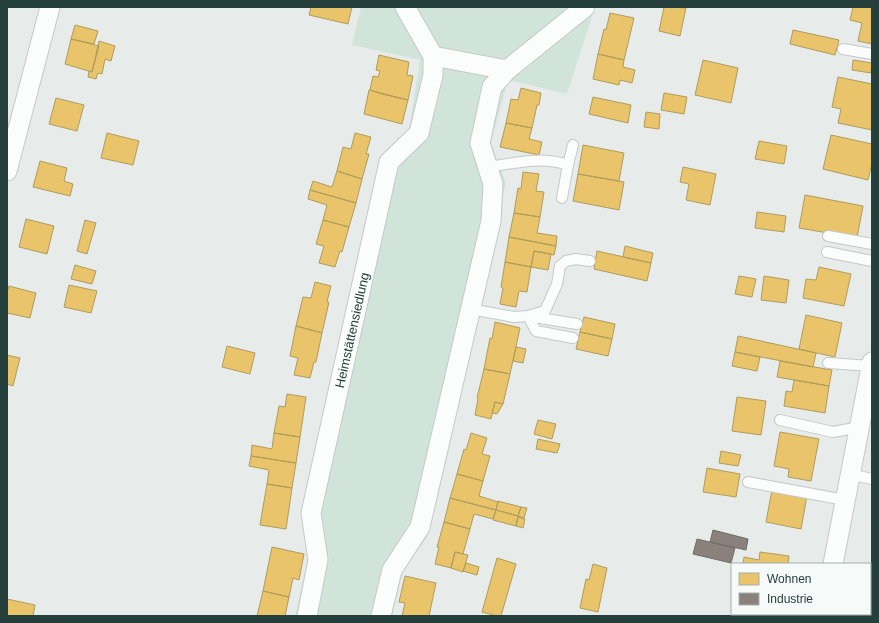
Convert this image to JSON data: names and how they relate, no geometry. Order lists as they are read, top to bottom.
{
  "streets": {
    "street": ["Heimstättensiedlung"]
  },
  "legend": ["Wohnen", "Industrie"]
}
